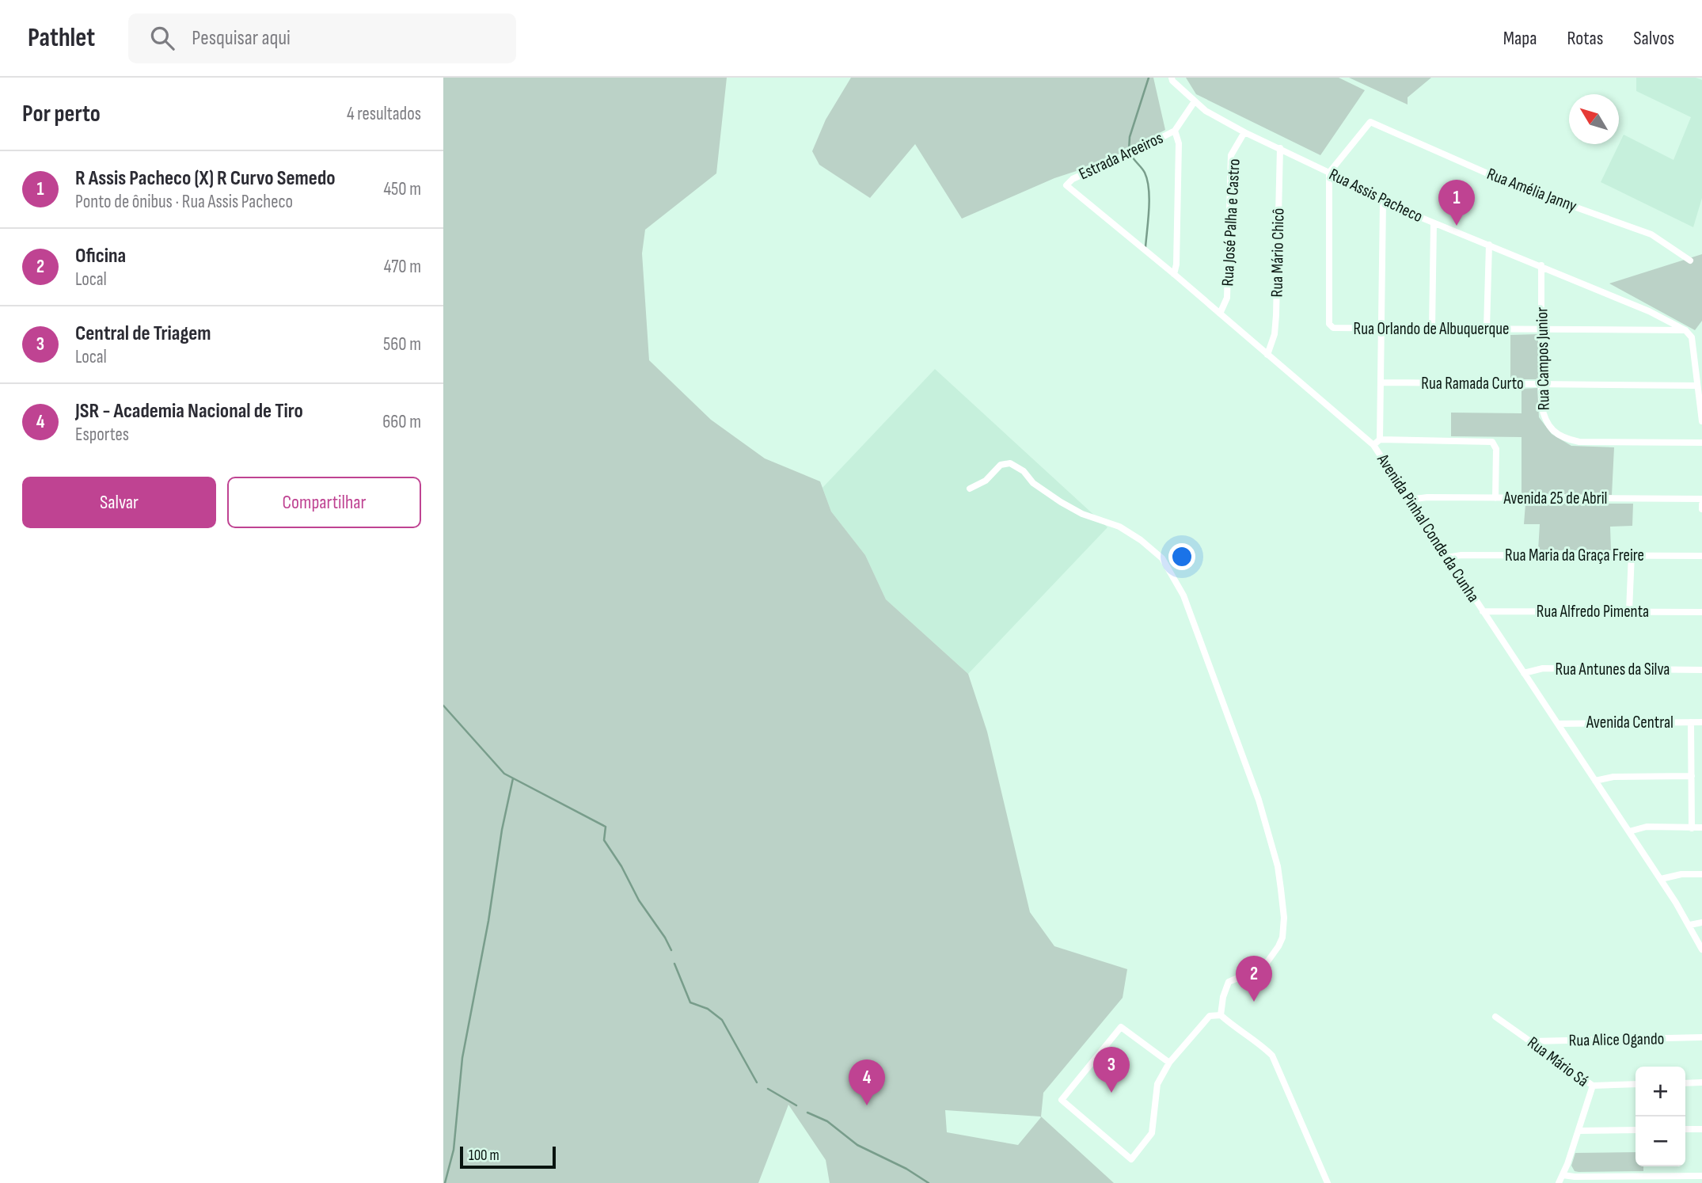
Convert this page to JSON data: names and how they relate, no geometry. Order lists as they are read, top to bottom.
{
  "streets": {
    "street": [
      "Estrada Areeiros",
      "Rua Amélia Janny",
      "Rua Assis Pacheco",
      "Rua José Palha e Castro",
      "Rua Mário Chicô",
      "Rua Orlando de Albuquerque",
      "Rua Campos Junior",
      "Rua Ramada Curto",
      "Avenida 25 de Abril",
      "Avenida Pinhal Conde da Cunha",
      "Rua Maria da Graça Freire",
      "Rua Alfredo Pimenta",
      "Rua Antunes da Silva",
      "Avenida Central",
      "Rua Alice Ogando",
      "Rua Mário Sá"
    ]
  },
  "crossings": [
    ["Estrada Areeiros", "Rua Assis Pacheco"],
    ["Estrada Areeiros", "Avenida Pinhal Conde da Cunha"],
    ["Rua Amélia Janny", "Rua Assis Pacheco"],
    ["Rua Amélia Janny", "Rua Orlando de Albuquerque"],
    ["Rua Assis Pacheco", "Rua José Palha e Castro"],
    ["Rua Assis Pacheco", "Rua Mário Chicô"],
    ["Rua Assis Pacheco", "Rua Orlando de Albuquerque"],
    ["Rua Assis Pacheco", "Rua Campos Junior"],
    ["Rua José Palha e Castro", "Avenida Pinhal Conde da Cunha"],
    ["Rua Mário Chicô", "Avenida Pinhal Conde da Cunha"],
    ["Rua Orlando de Albuquerque", "Rua Campos Junior"],
    ["Rua Campos Junior", "Rua Ramada Curto"],
    ["Avenida 25 de Abril", "Avenida Pinhal Conde da Cunha"],
    ["Avenida Pinhal Conde da Cunha", "Rua Maria da Graça Freire"],
    ["Avenida Pinhal Conde da Cunha", "Rua Alfredo Pimenta"],
    ["Avenida Pinhal Conde da Cunha", "Rua Antunes da Silva"],
    ["Avenida Pinhal Conde da Cunha", "Avenida Central"],
    ["Rua Alice Ogando", "Rua Mário Sá"]
  ],
  "scale_bar": "100 m",
  "north": "top left",
  "page": {
    "header": "Pathlet",
    "search": "Pesquisar aqui",
    "nav": ["Mapa", "Rotas", "Salvos"],
    "heading": ["Por perto", "4 resultados"],
    "list": [
      {
        "mark": "1",
        "name": "R Assis Pacheco (X) R Curvo Semedo",
        "note": "Ponto de ônibus · Rua Assis Pacheco",
        "value": "450 m"
      },
      {
        "mark": "2",
        "name": "Oficina",
        "note": "Local",
        "value": "470 m"
      },
      {
        "mark": "3",
        "name": "Central de Triagem",
        "note": "Local",
        "value": "560 m"
      },
      {
        "mark": "4",
        "name": "JSR - Academia Nacional de Tiro",
        "note": "Esportes",
        "value": "660 m"
      }
    ],
    "pins": [
      "1",
      "2",
      "3",
      "4"
    ],
    "buttons": ["Salvar", "Compartilhar"],
    "map_buttons": ["+", "−"],
    "scale": "100 m"
  }
}
